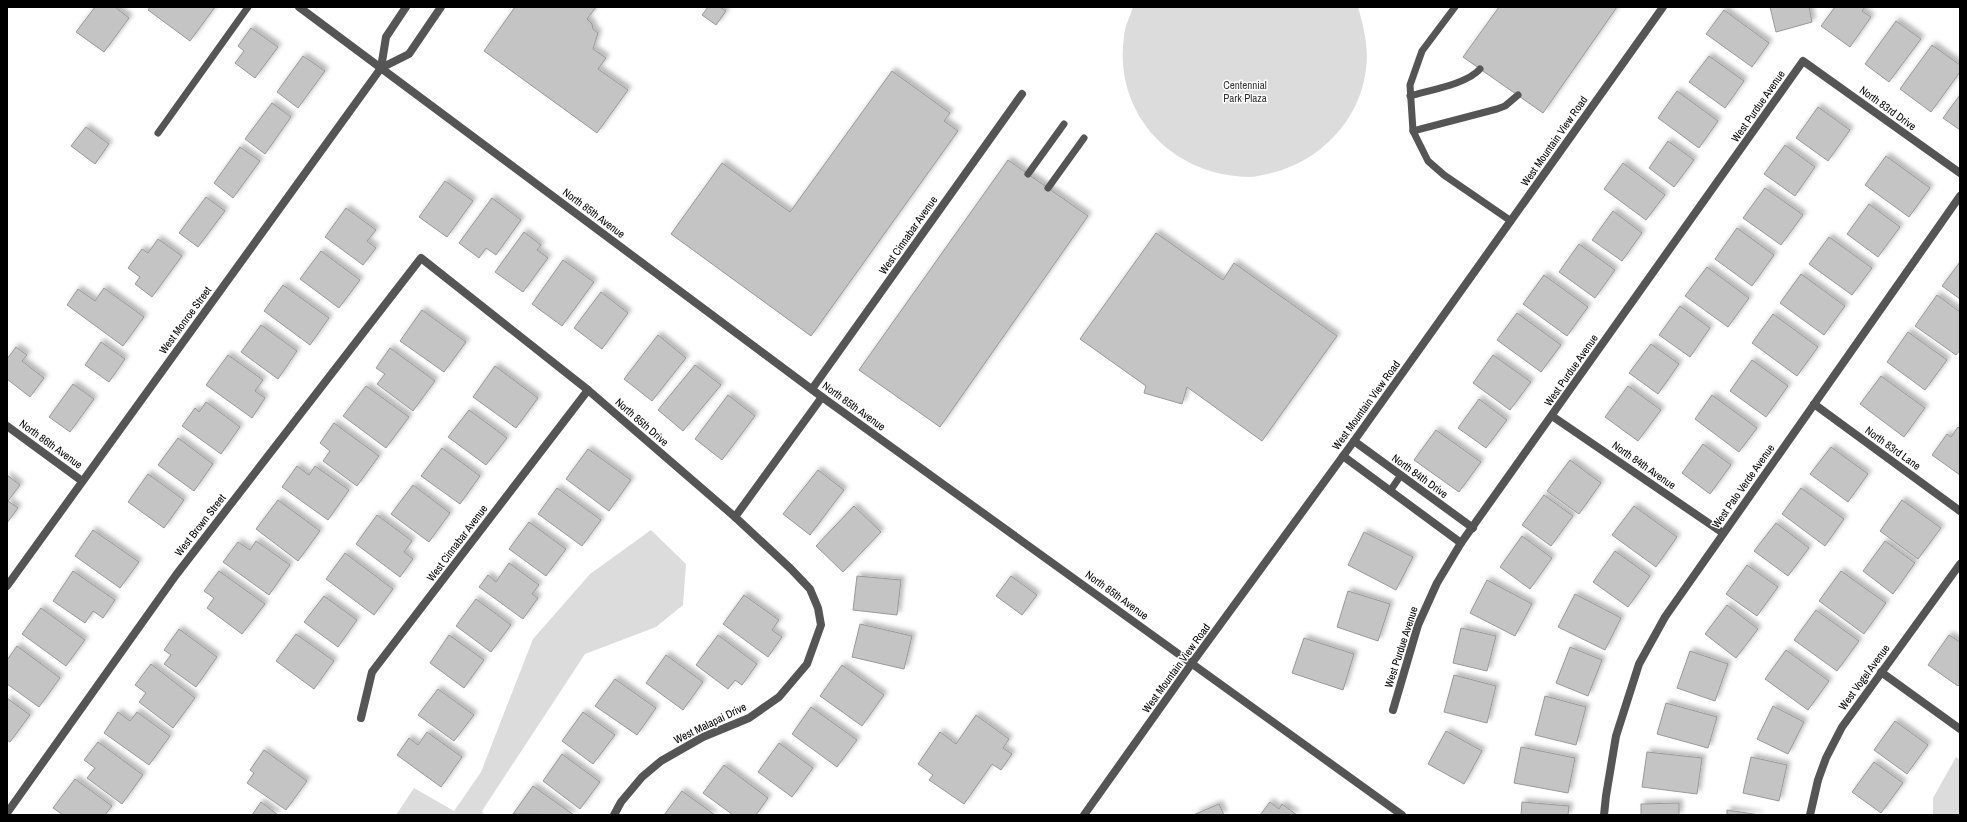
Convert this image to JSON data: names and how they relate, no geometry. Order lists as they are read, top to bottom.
{
  "streets": {
    "street": [
      "West Purdue Avenue",
      "North 83rd Drive",
      "West Mountain View Road",
      "North 85th Avenue",
      "West Cinnabar Avenue",
      "West Monroe Street",
      "North 85th Drive",
      "North 86th Avenue",
      "North 83rd Lane",
      "North 84th Avenue",
      "North 84th Drive",
      "West Palo Verde Avenue",
      "West Brown Street",
      "West Vogel Avenue",
      "West Malapai Drive"
    ]
  },
  "crossings": [
    ["West Purdue Avenue", "North 83rd Drive"],
    ["West Purdue Avenue", "North 84th Avenue"],
    ["West Purdue Avenue", "North 84th Drive"],
    ["West Mountain View Road", "North 85th Avenue"],
    ["West Mountain View Road", "North 84th Drive"],
    ["North 85th Avenue", "West Cinnabar Avenue"],
    ["North 85th Avenue", "West Monroe Street"],
    ["West Cinnabar Avenue", "North 85th Drive"],
    ["West Monroe Street", "North 86th Avenue"],
    ["North 85th Drive", "West Brown Street"],
    ["North 85th Drive", "West Malapai Drive"],
    ["North 83rd Lane", "West Palo Verde Avenue"],
    ["North 84th Avenue", "West Palo Verde Avenue"]
  ],
  "parks": ["Centennial Park Plaza"]
}
